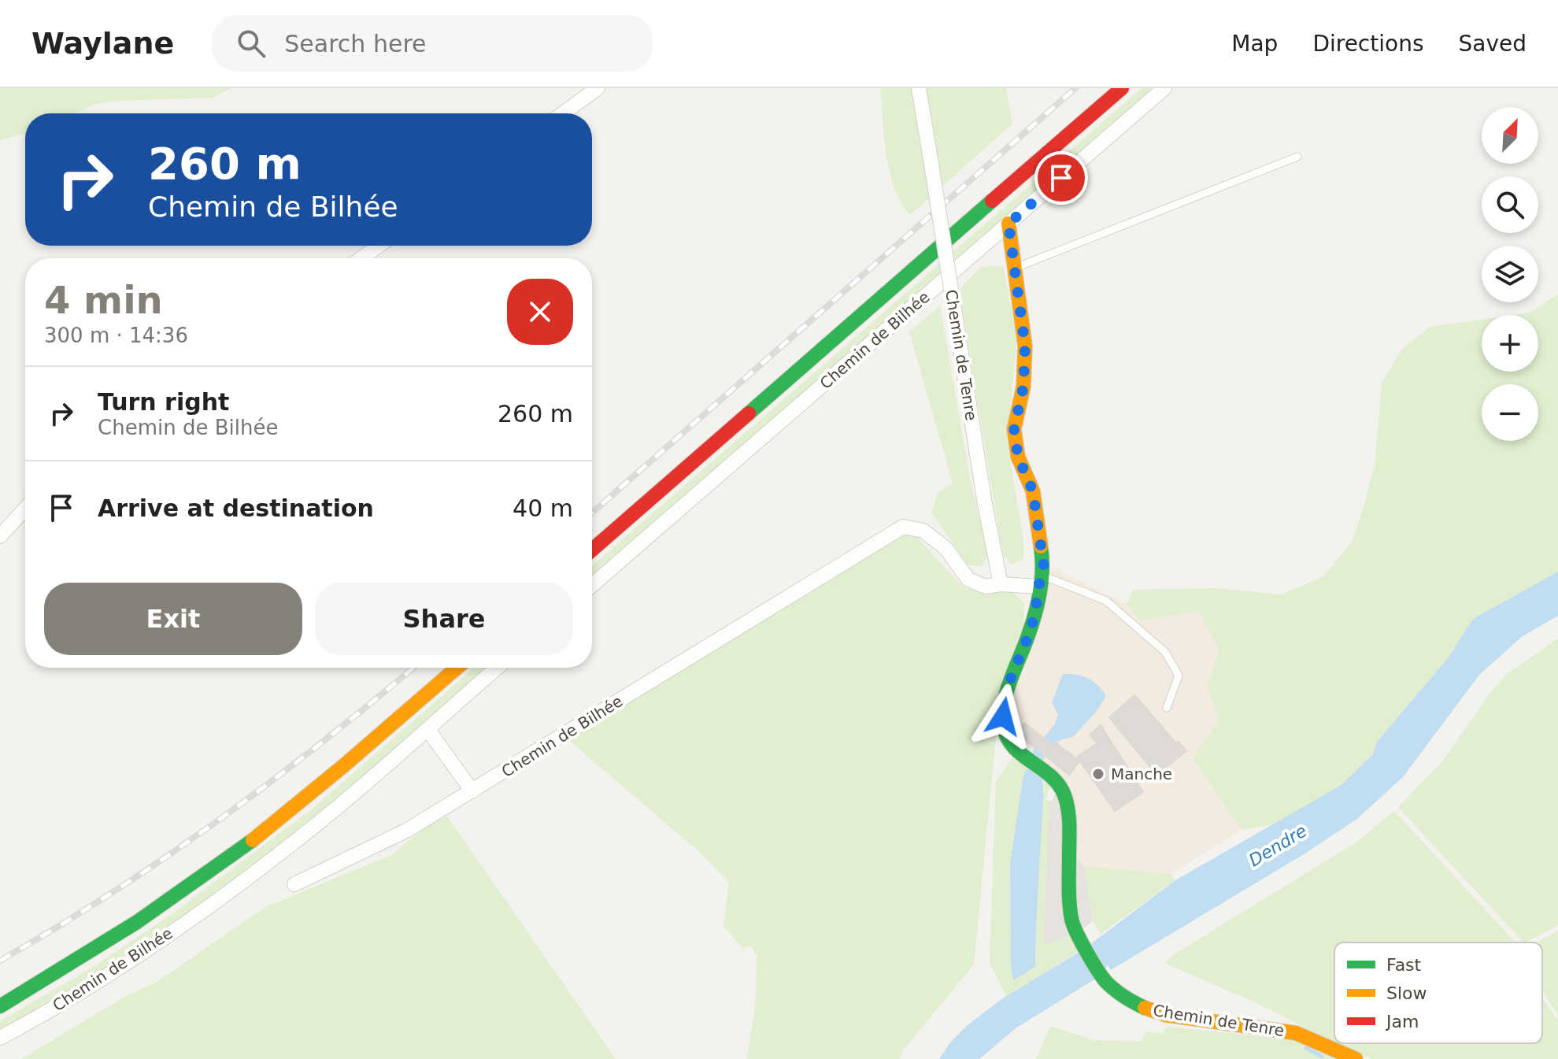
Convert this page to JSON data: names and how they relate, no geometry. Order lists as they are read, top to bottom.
{
  "streets": {
    "main road": ["Chemin de Tenre"],
    "street": ["Chemin de Bilhée"]
  },
  "crossings": [
    ["Chemin de Bilhée", "Chemin de Tenre"]
  ],
  "water": ["Dendre"],
  "places": ["Manche"],
  "legend": ["Fast", "Slow", "Jam"],
  "north": "top right",
  "page": {
    "header": "Waylane",
    "search": "Search here",
    "nav": ["Map", "Directions", "Saved"],
    "map_buttons": ["+", "−"],
    "turn": ["260 m", "Chemin de Bilhée"],
    "heading": ["4 min", "300 m · 14:36"],
    "list": [
      {
        "name": "Turn right",
        "note": "Chemin de Bilhée",
        "value": "260 m"
      },
      {
        "name": "Arrive at destination",
        "value": "40 m"
      }
    ],
    "buttons": ["Exit", "Share"]
  }
}
